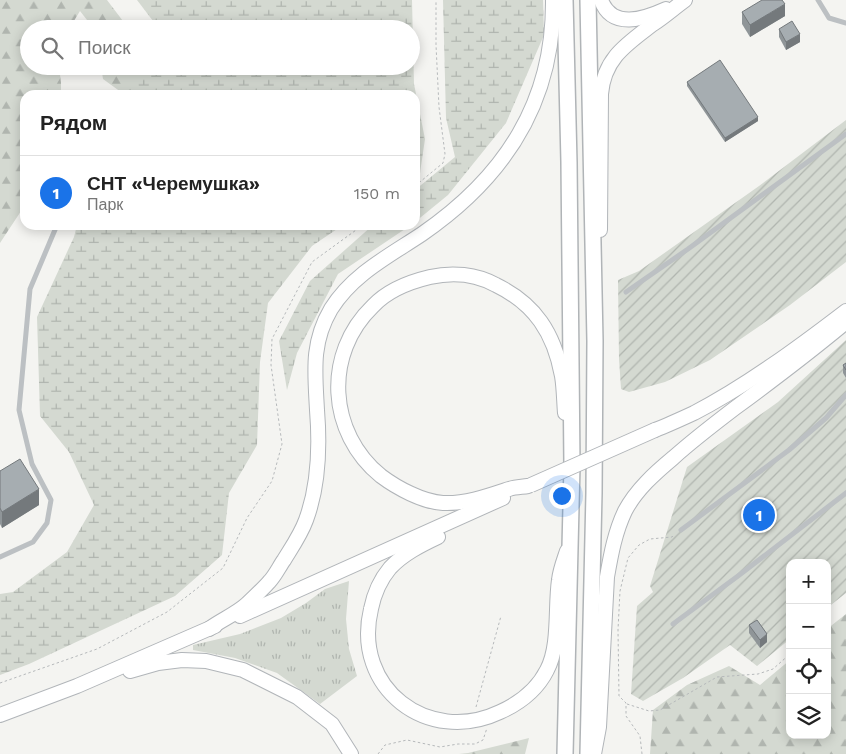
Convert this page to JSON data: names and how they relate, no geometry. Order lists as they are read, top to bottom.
{
  "page": {
    "search": "Поиск",
    "heading": "Рядом",
    "list": [
      {
        "mark": "1",
        "name": "СНТ «Черемушка»",
        "note": "Парк",
        "value": "150 m"
      }
    ],
    "pins": "1",
    "map_buttons": ["+", "−"]
  }
}
